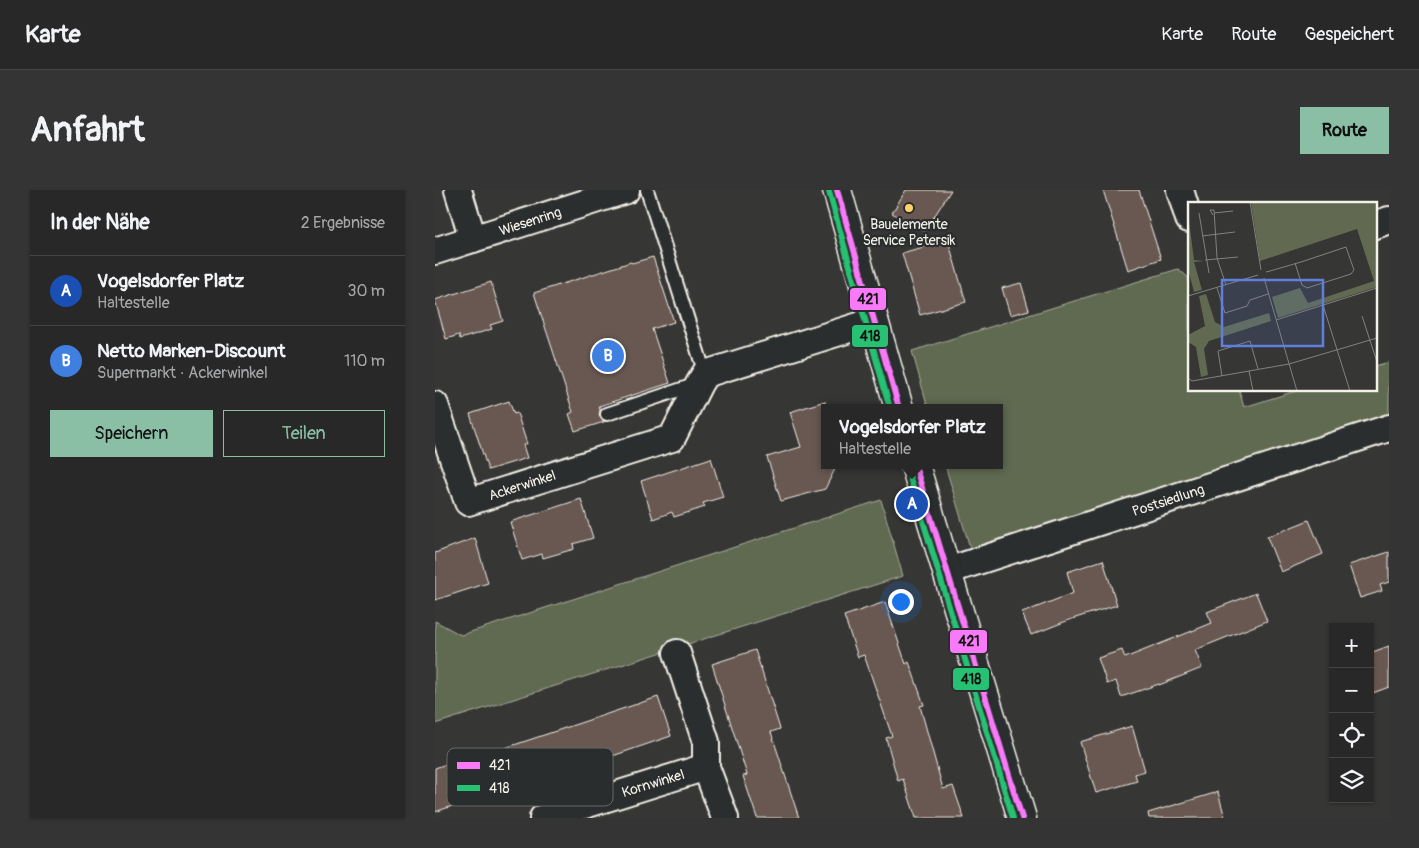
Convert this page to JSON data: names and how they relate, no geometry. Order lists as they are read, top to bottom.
{
  "streets": {
    "street": [
      "Wiesenring",
      "Ackerwinkel",
      "Postsiedlung",
      "Kornwinkel"
    ]
  },
  "places": ["Bauelemente Service Petersik"],
  "lines": ["transit line 421", "transit line 418"],
  "legend": ["421", "418"],
  "page": {
    "header": "Karte",
    "nav": ["Karte", "Route", "Gespeichert"],
    "buttons": [
      "Route",
      ["Speichern", "Teilen"]
    ],
    "title": "Anfahrt",
    "heading": ["In der Nähe", "2 Ergebnisse"],
    "list": [
      {
        "mark": "A",
        "name": "Vogelsdorfer Platz",
        "note": "Haltestelle",
        "value": "30 m"
      },
      {
        "mark": "B",
        "name": "Netto Marken-Discount",
        "note": "Supermarkt · Ackerwinkel",
        "value": "110 m"
      }
    ],
    "pins": ["B", "A"],
    "popup": ["Vogelsdorfer Platz", "Haltestelle"],
    "map_buttons": ["+", "−"]
  }
}
